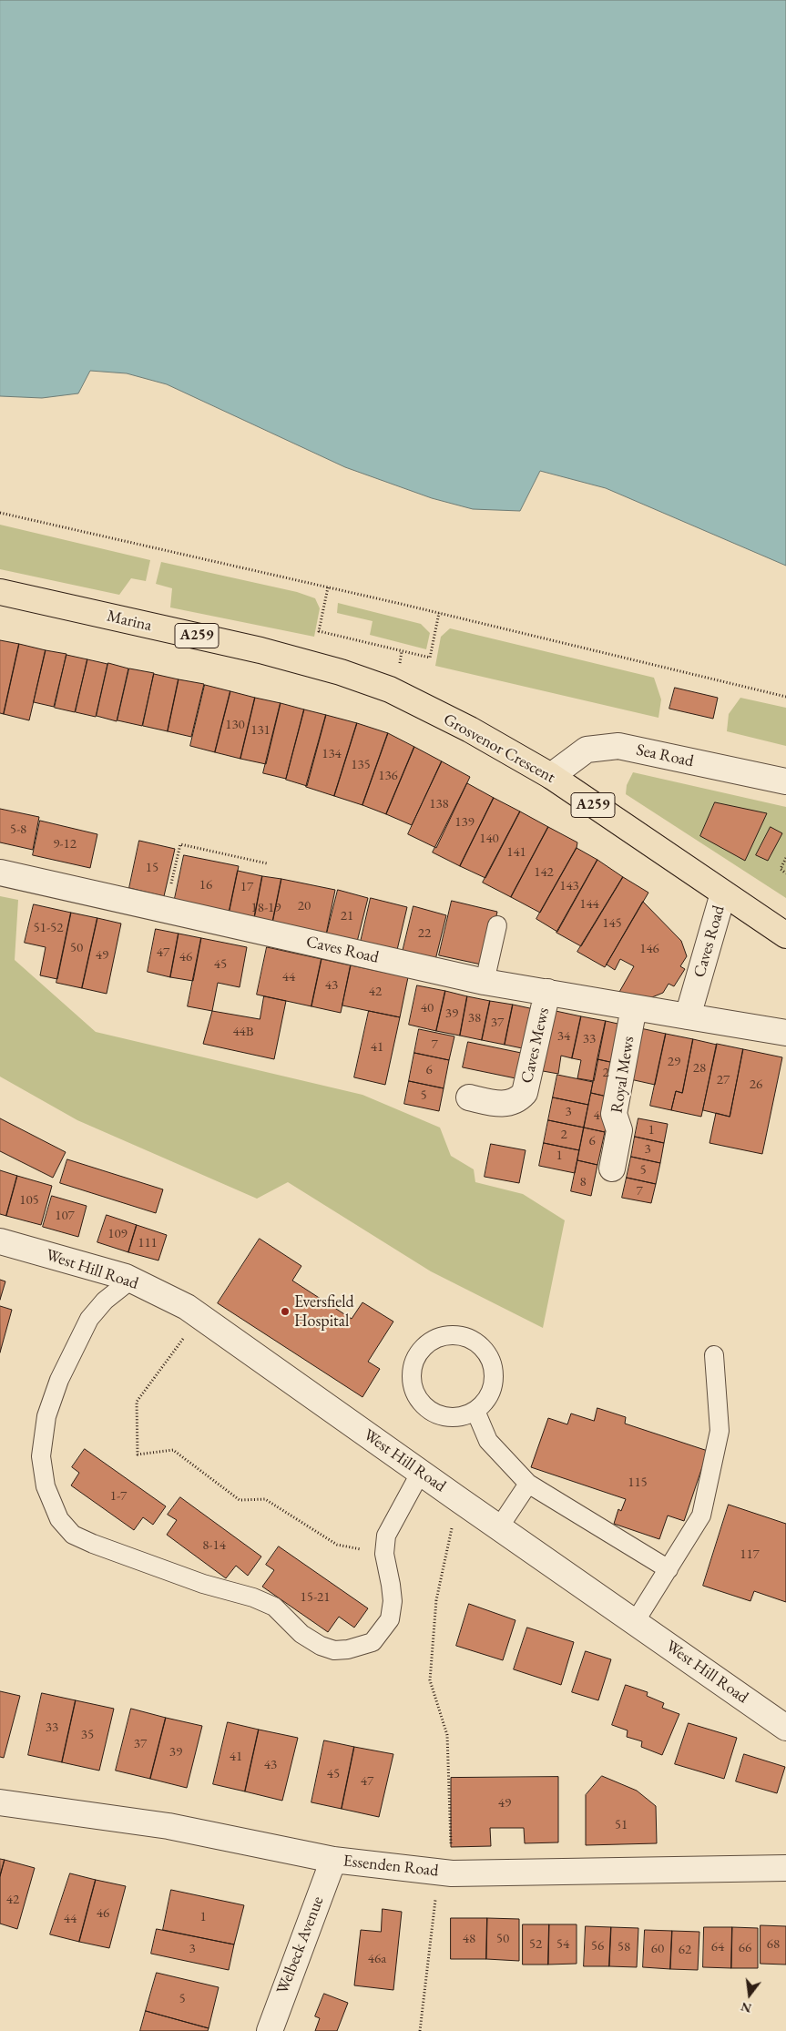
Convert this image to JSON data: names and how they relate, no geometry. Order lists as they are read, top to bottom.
{
  "streets": {
    "highway": ["Marina", "A259", "Grosvenor Crescent"],
    "street": [
      "Sea Road",
      "Caves Road",
      "Caves Mews",
      "Royal Mews",
      "West Hill Road",
      "Essenden Road",
      "Welbeck Avenue"
    ]
  },
  "crossings": [
    ["Marina", "Grosvenor Crescent"],
    ["Grosvenor Crescent", "Sea Road"],
    ["Grosvenor Crescent", "Caves Road"],
    ["Caves Road", "Caves Mews"],
    ["Caves Road", "Royal Mews"],
    ["Essenden Road", "Welbeck Avenue"]
  ],
  "places": ["Eversfield Hospital"],
  "house_numbers": [
    "130",
    "131",
    "134",
    "135",
    "136",
    "138",
    "139",
    "5-8",
    "140",
    "9-12",
    "141",
    "15",
    "142",
    "16",
    "143",
    "17",
    "144",
    "20",
    "18-19",
    "21",
    "145",
    "51-52",
    "22",
    "50",
    "146",
    "47",
    "49",
    "46",
    "45",
    "44",
    "43",
    "42",
    "40",
    "39",
    "38",
    "37",
    "44B",
    "34",
    "33",
    "7",
    "41",
    "29",
    "28",
    "6",
    "2",
    "27",
    "26",
    "5",
    "3",
    "4",
    "1",
    "2",
    "6",
    "3",
    "1",
    "5",
    "8",
    "7",
    "105",
    "107",
    "109",
    "111",
    "115",
    "1-7",
    "8-14",
    "117",
    "15-21",
    "33",
    "35",
    "37",
    "39",
    "41",
    "43",
    "45",
    "47",
    "49",
    "51",
    "42",
    "46",
    "1",
    "44",
    "48",
    "50",
    "52",
    "54",
    "68",
    "56",
    "58",
    "64",
    "66",
    "3",
    "60",
    "62",
    "46a",
    "5"
  ],
  "north": "bottom"
}
